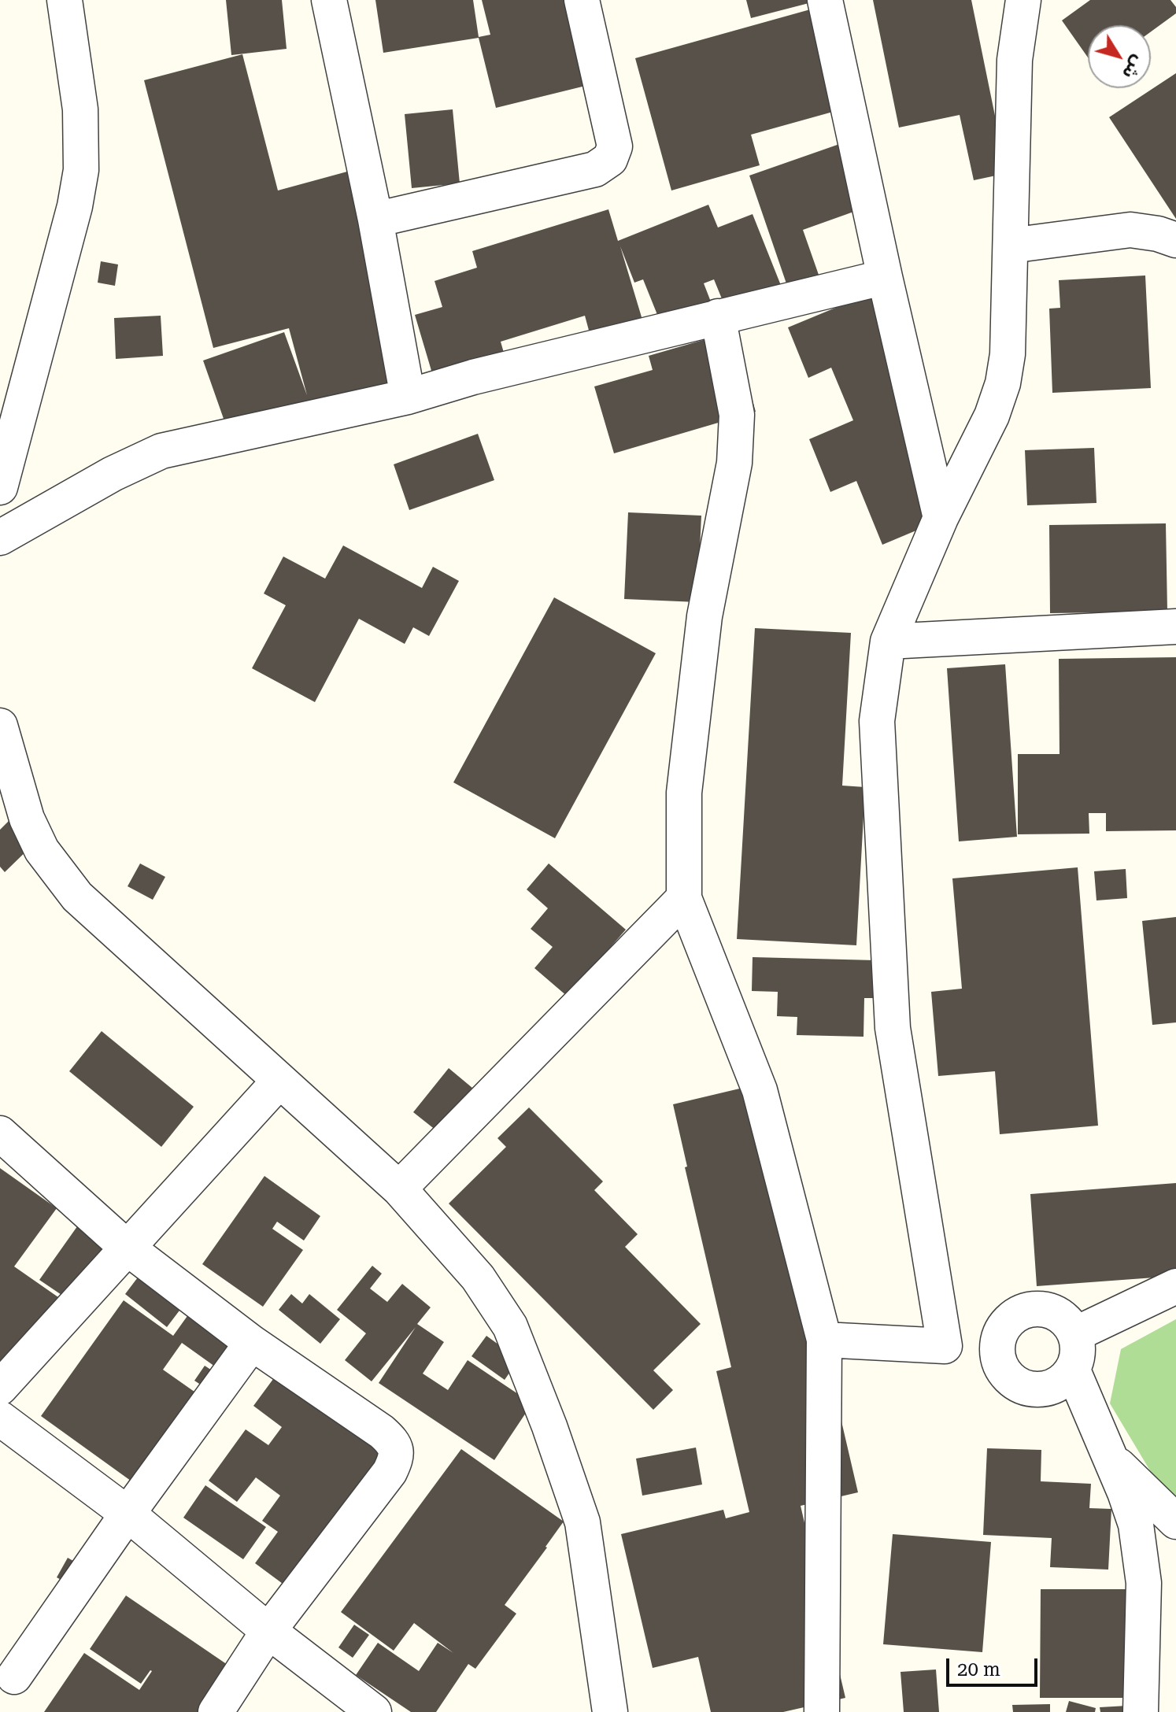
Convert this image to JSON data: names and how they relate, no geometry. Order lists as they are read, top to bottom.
{
  "scale_bar": "20 m",
  "north": "bottom right"
}
